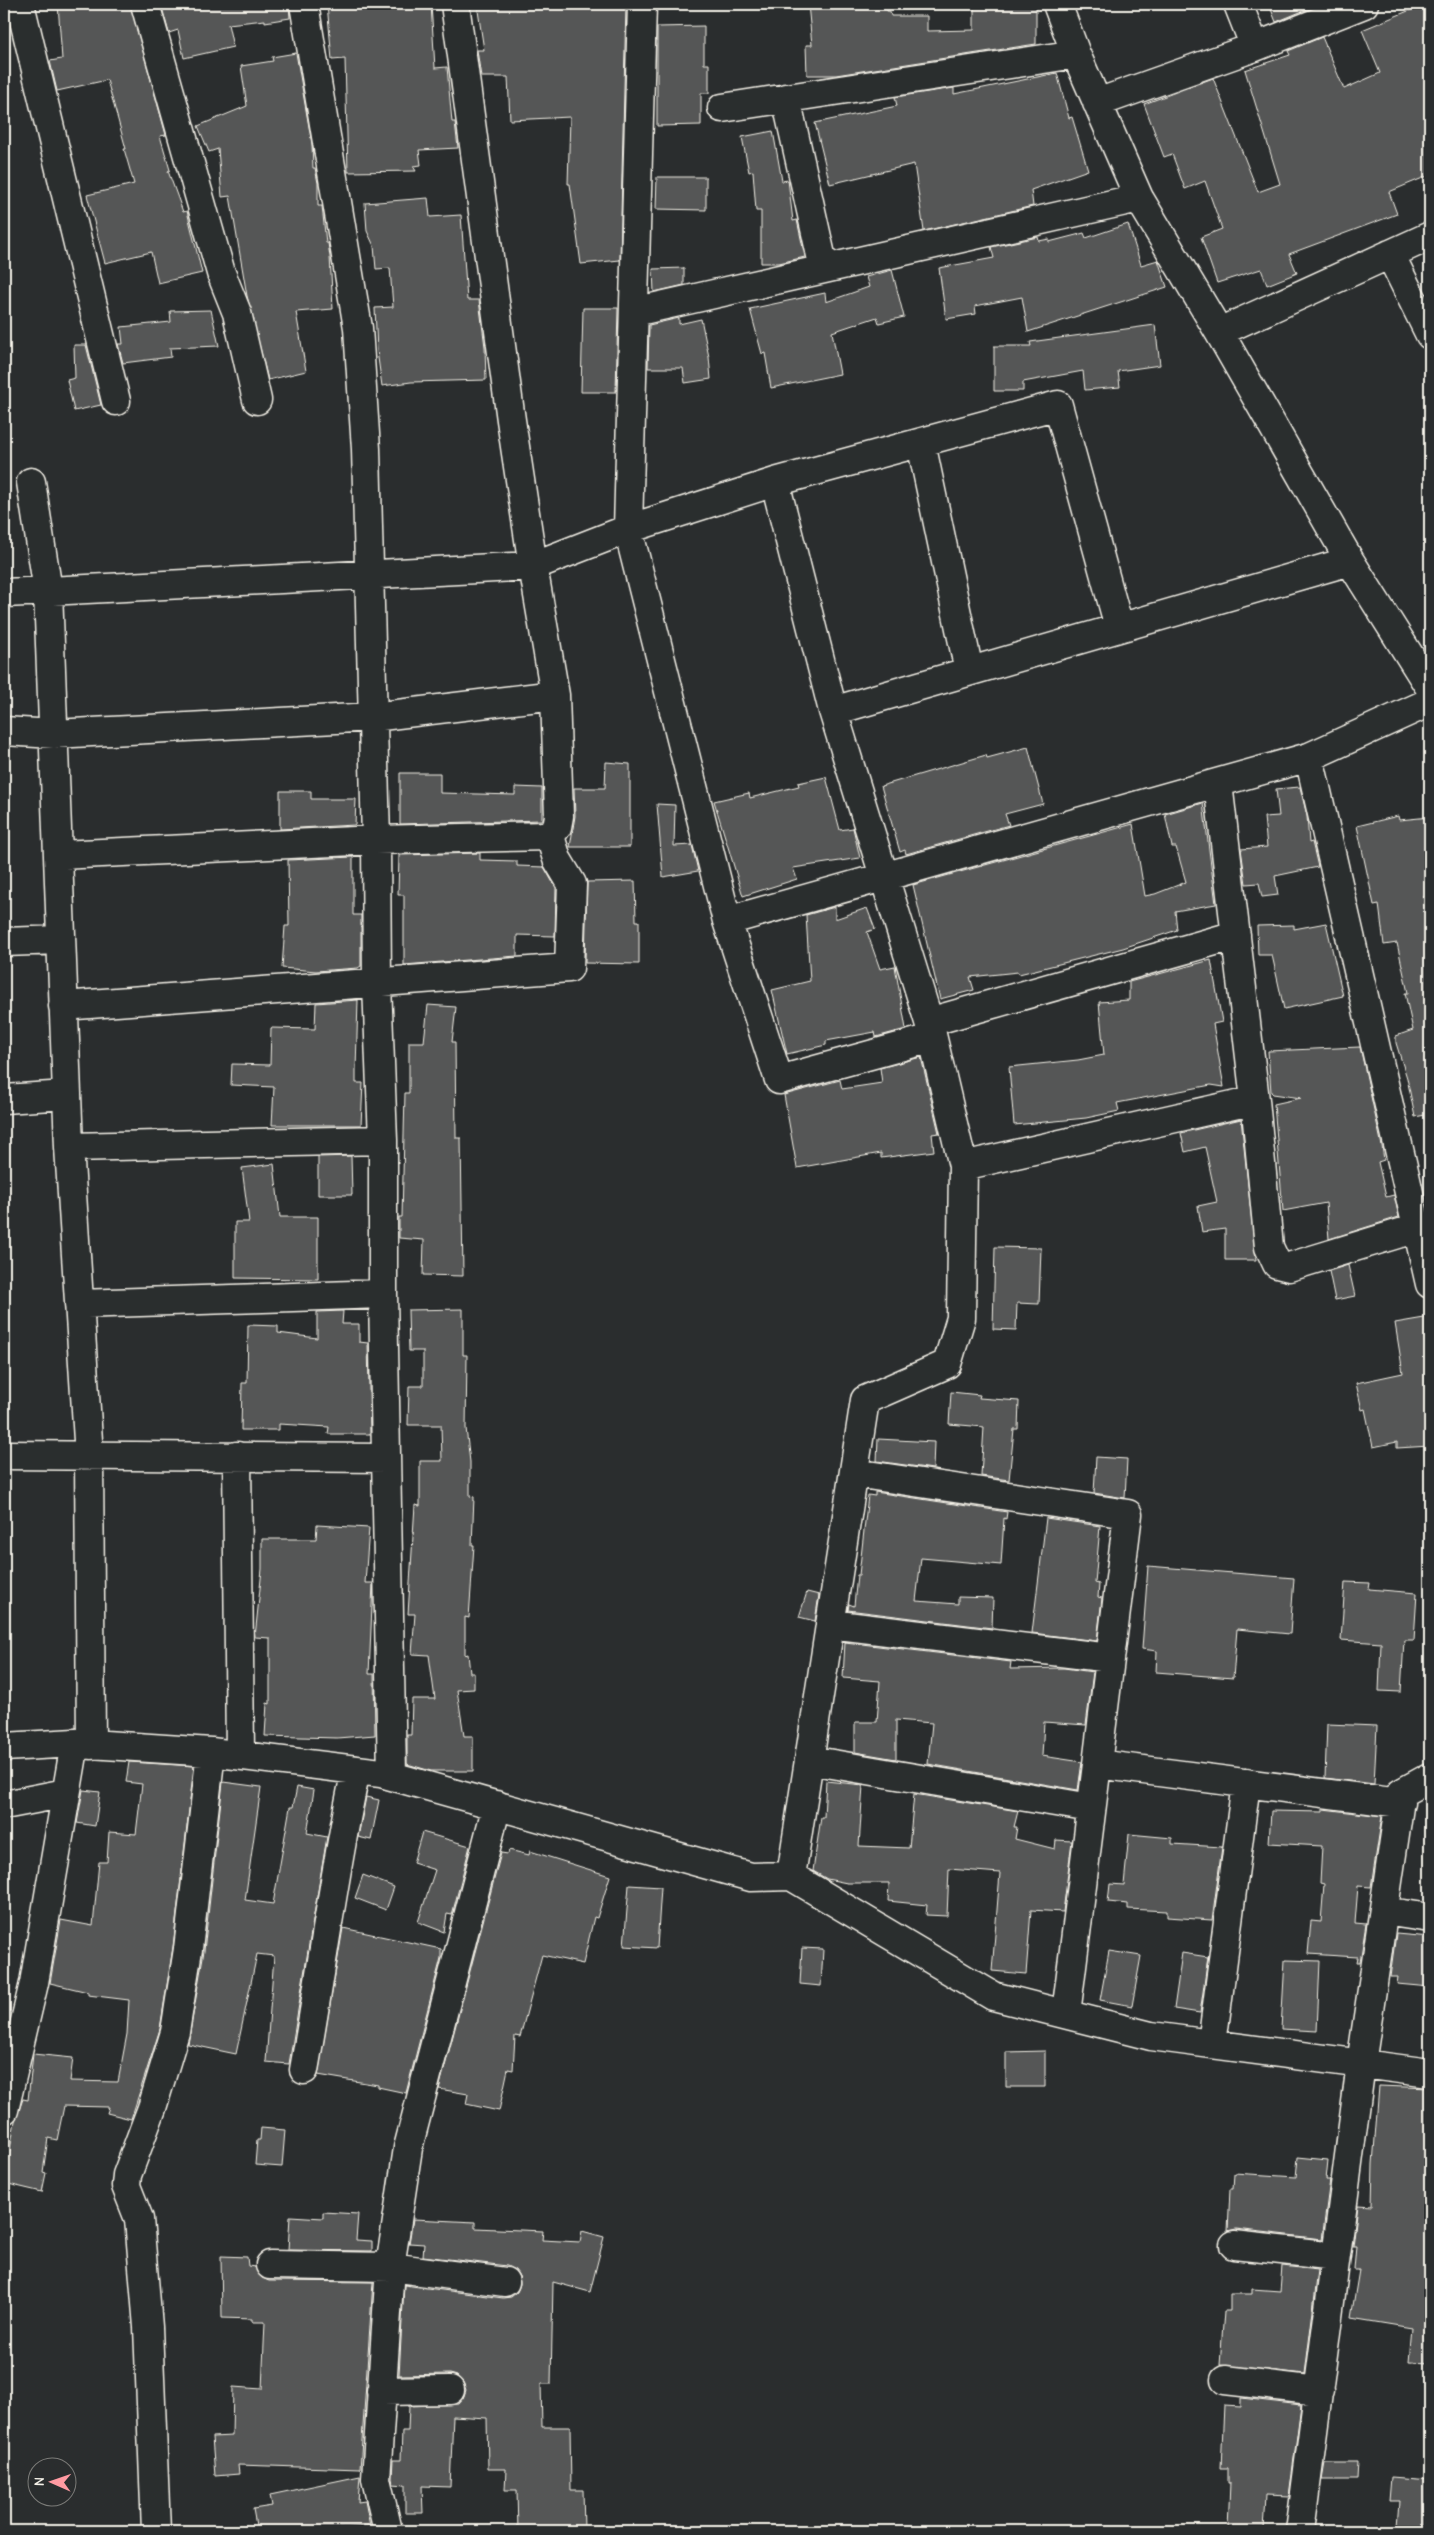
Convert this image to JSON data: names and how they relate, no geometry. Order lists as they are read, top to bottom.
{
  "north": "left"
}
